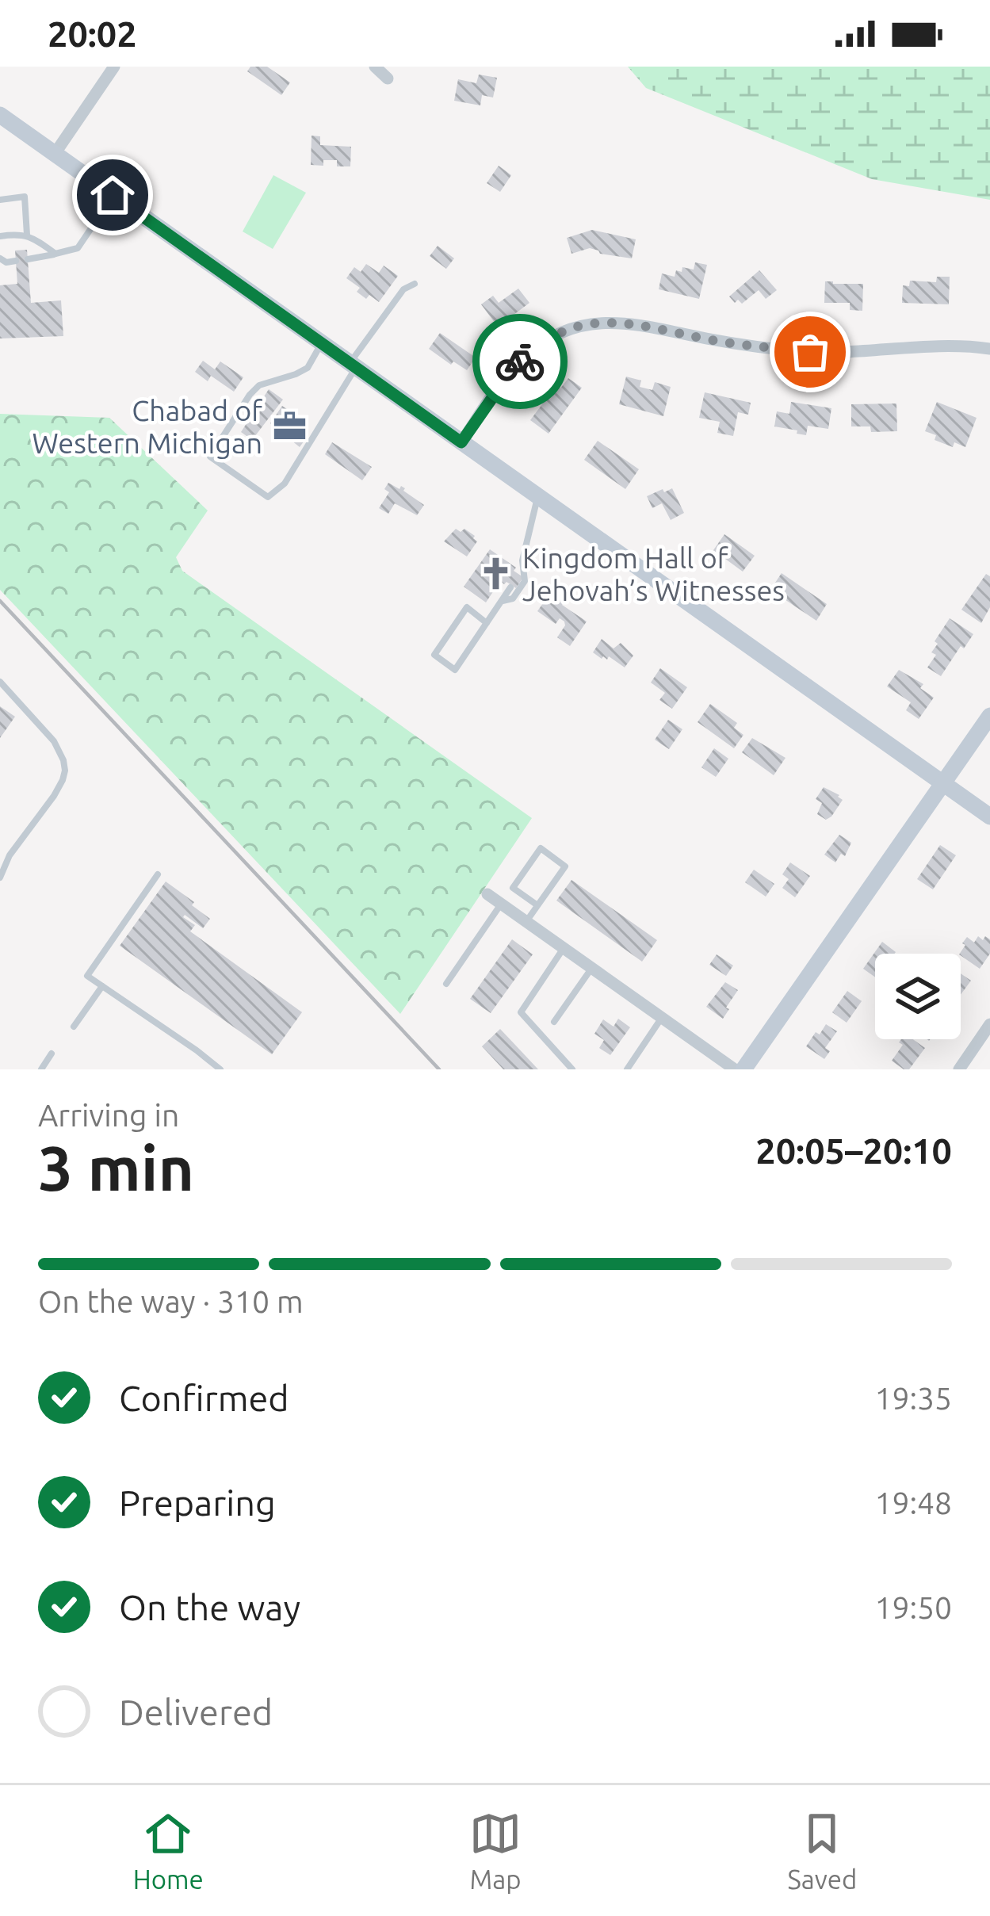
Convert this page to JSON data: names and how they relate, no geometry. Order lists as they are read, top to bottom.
{
  "places": {
    "office": ["Chabad of Western Michigan"],
    "church": ["Kingdom Hall of Jehovah’s Witnesses"]
  },
  "page": {
    "status": "20:02",
    "heading": ["3 min", "Arriving in", "20:05–20:10"],
    "bar": "On the way · 310 m",
    "list": [
      ["Confirmed", "19:35"],
      ["Preparing", "19:48"],
      ["On the way", "19:50"],
      "Delivered"
    ],
    "tabs": ["Home", "Map", "Saved"]
  }
}
